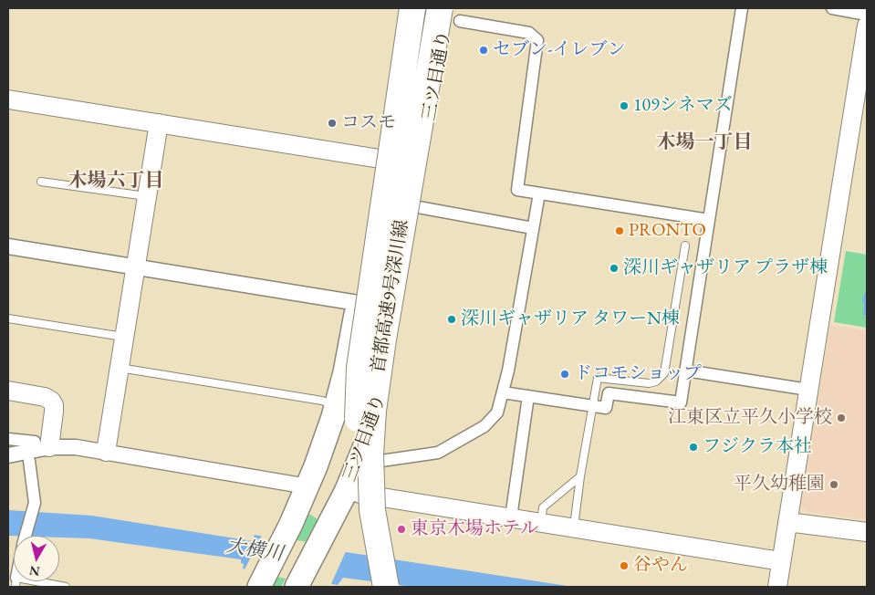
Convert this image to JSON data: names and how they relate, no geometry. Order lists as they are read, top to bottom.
{
  "streets": {
    "highway": ["首都高速9号深川線"],
    "main road": ["三ツ目通り"]
  },
  "crossings": [
    ["三ツ目通り", "首都高速9号深川線"]
  ],
  "districts": ["木場一丁目", "木場六丁目"],
  "water": ["大横川"],
  "places": [
    "セブン-イレブン",
    "109シネマズ",
    "コスモ",
    "PRONTO",
    "深川ギャザリア プラザ棟",
    "深川ギャザリア タワーN棟",
    "ドコモショップ",
    "江東区立平久小学校",
    "フジクラ本社",
    "平久幼稚園",
    "東京木場ホテル",
    "谷やん"
  ],
  "north": "bottom"
}
